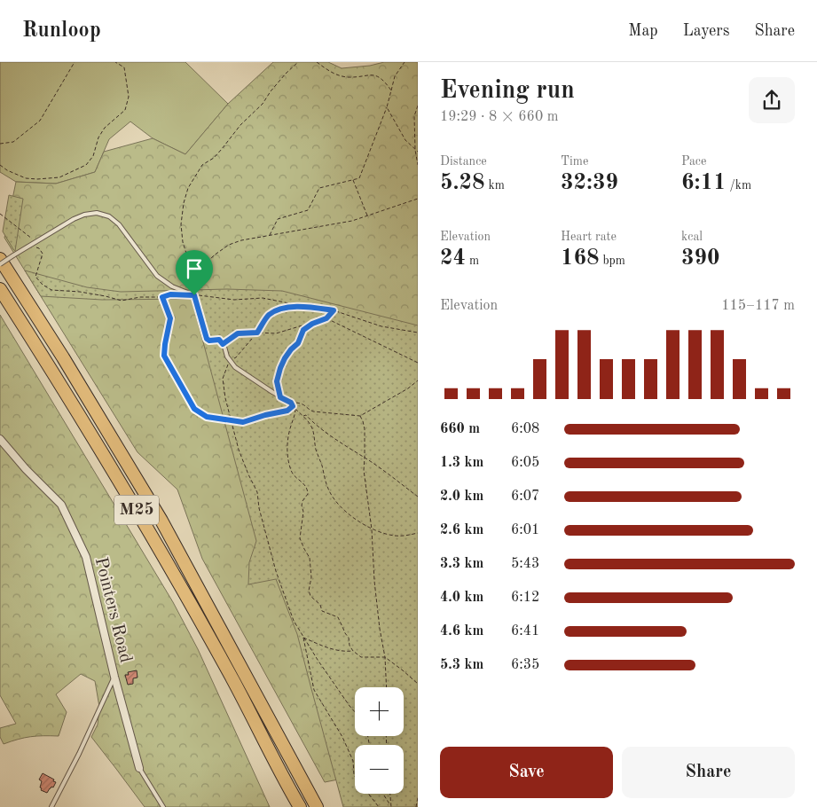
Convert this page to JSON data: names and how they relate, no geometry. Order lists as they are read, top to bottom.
{
  "streets": {
    "highway": ["M25"],
    "street": ["Pointers Road"]
  },
  "page": {
    "header": "Runloop",
    "nav": ["Map", "Layers", "Share"],
    "heading": ["Evening run", "19:29 · 8 × 660 m"],
    "stats": [
      ["Distance", "5.28 km"],
      ["Time", "32:39"],
      ["Pace", "6:11 /km"],
      ["Elevation", "24 m"],
      ["Heart rate", "168 bpm"],
      ["kcal", "390"]
    ],
    "chart": ["Elevation", "115–117 m"],
    "list": [
      {
        "name": "660 m",
        "note": "6:08"
      },
      {
        "name": "1.3 km",
        "note": "6:05"
      },
      {
        "name": "2.0 km",
        "note": "6:07"
      },
      {
        "name": "2.6 km",
        "note": "6:01"
      },
      {
        "name": "3.3 km",
        "note": "5:43"
      },
      {
        "name": "4.0 km",
        "note": "6:12"
      },
      {
        "name": "4.6 km",
        "note": "6:41"
      },
      {
        "name": "5.3 km",
        "note": "6:35"
      }
    ],
    "map_buttons": ["+", "−"],
    "buttons": ["Save", "Share"]
  }
}
